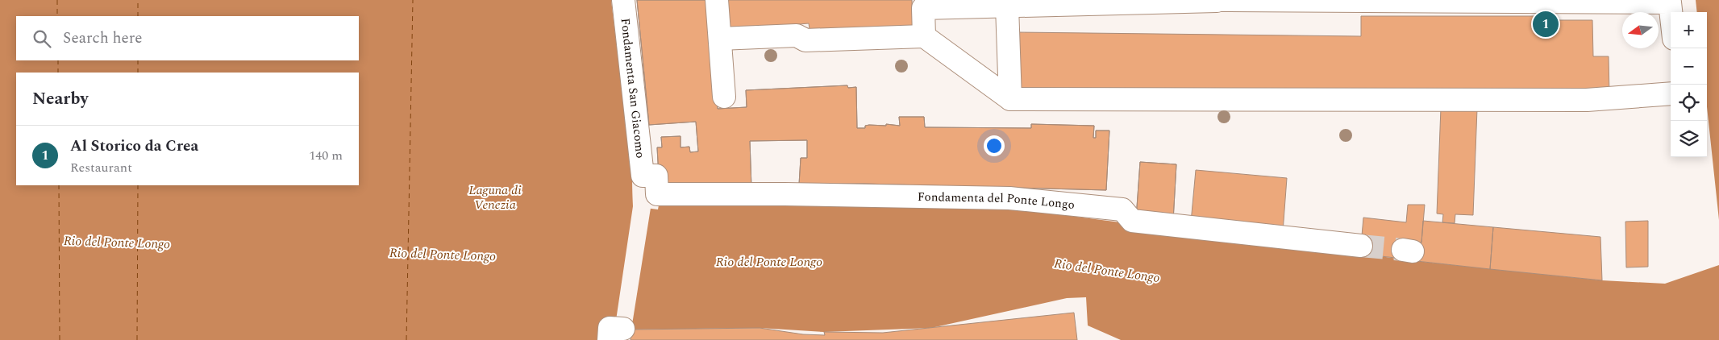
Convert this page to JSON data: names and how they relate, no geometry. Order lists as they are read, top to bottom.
{
  "streets": {
    "street": ["Fondamenta San Giacomo", "Fondamenta del Ponte Longo"]
  },
  "crossings": [
    ["Fondamenta San Giacomo", "Fondamenta del Ponte Longo"]
  ],
  "water": ["Laguna di Venezia", "Rio del Ponte Longo"],
  "north": "left",
  "page": {
    "pins": "1",
    "map_buttons": ["+", "−"],
    "search": "Search here",
    "heading": "Nearby",
    "list": [
      {
        "mark": "1",
        "name": "Al Storico da Crea",
        "note": "Restaurant",
        "value": "140 m"
      }
    ]
  }
}
